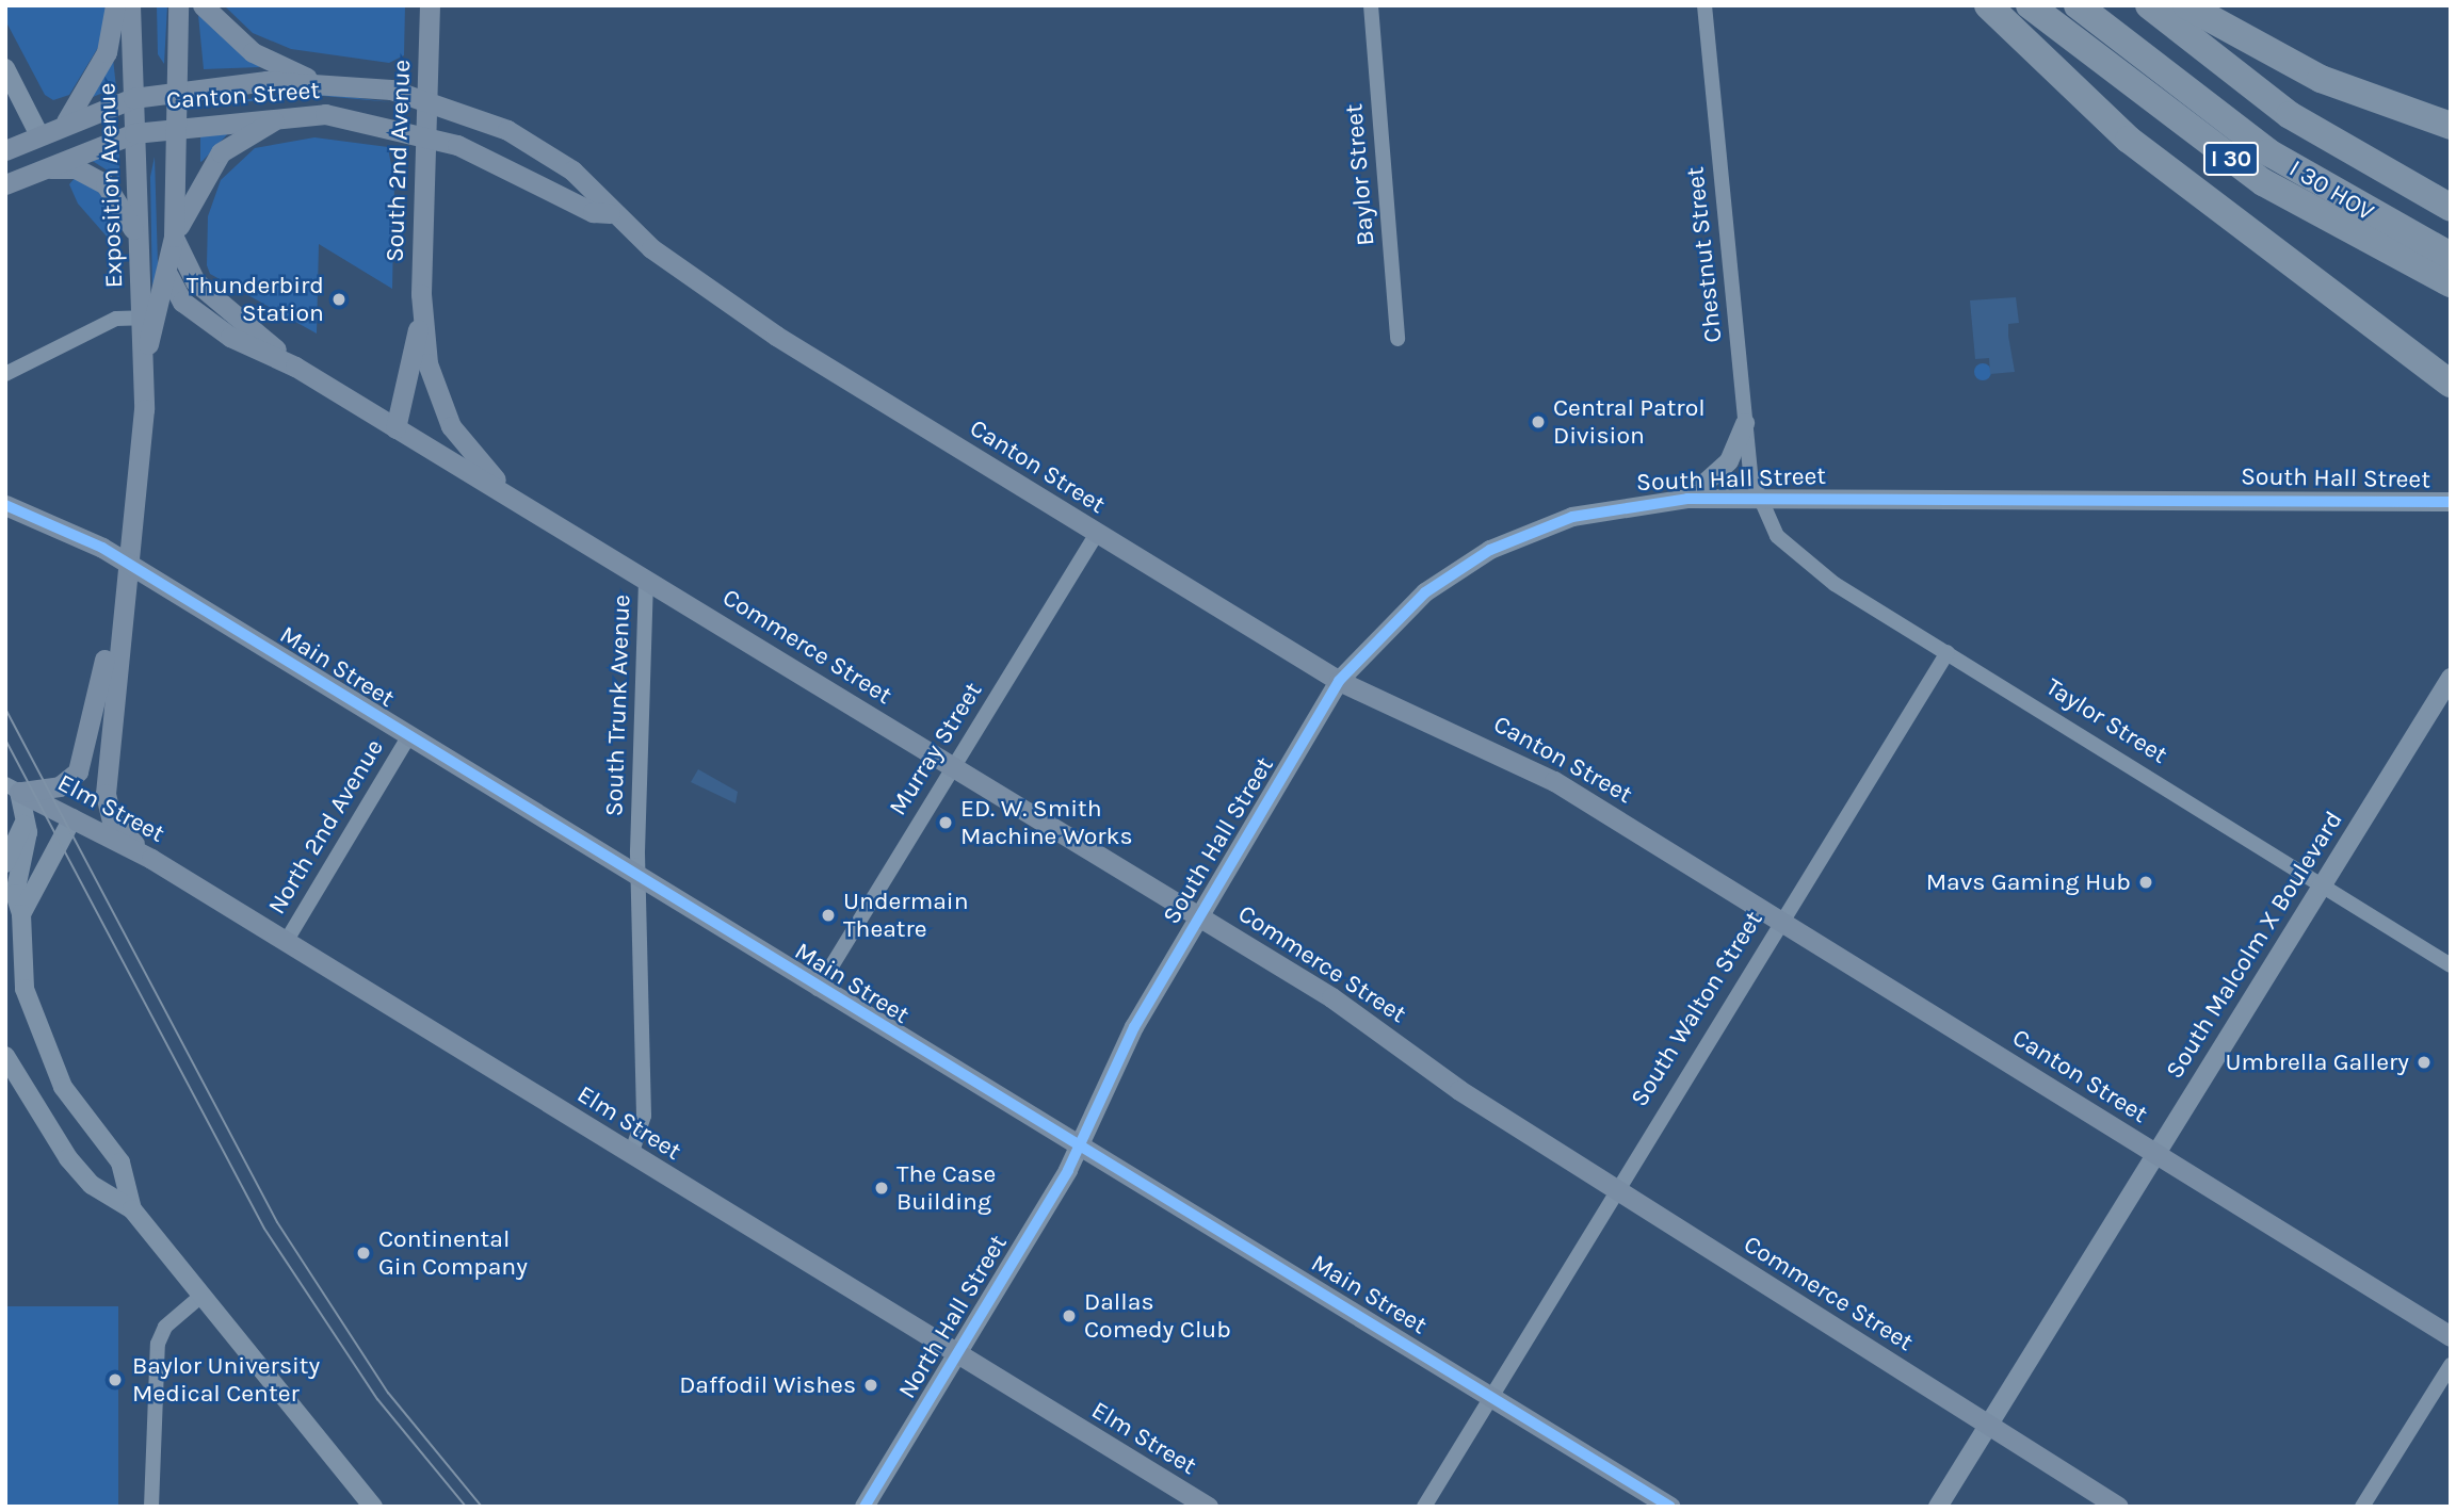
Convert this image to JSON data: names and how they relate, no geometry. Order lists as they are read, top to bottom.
{
  "streets": {
    "highway": ["I 30", "I 30 HOV"],
    "main road": [
      "Canton Street",
      "South 2nd Avenue",
      "Exposition Avenue",
      "Commerce Street",
      "Main Street",
      "Elm Street"
    ],
    "street": [
      "Baylor Street",
      "Chestnut Street",
      "South Hall Street",
      "South Trunk Avenue",
      "Taylor Street",
      "Murray Street",
      "North 2nd Avenue",
      "South Malcolm X Boulevard",
      "South Walton Street",
      "North Hall Street"
    ]
  },
  "crossings": [
    ["Canton Street", "South 2nd Avenue"],
    ["Canton Street", "Exposition Avenue"],
    ["Canton Street", "South Hall Street"],
    ["Canton Street", "Murray Street"],
    ["Canton Street", "South Malcolm X Boulevard"],
    ["Canton Street", "South Walton Street"],
    ["South 2nd Avenue", "Commerce Street"],
    ["Exposition Avenue", "Commerce Street"],
    ["Exposition Avenue", "Main Street"],
    ["Chestnut Street", "South Hall Street"],
    ["Chestnut Street", "Taylor Street"],
    ["South Hall Street", "Commerce Street"],
    ["South Hall Street", "Main Street"],
    ["South Hall Street", "Taylor Street"],
    ["South Hall Street", "North Hall Street"],
    ["Commerce Street", "South Trunk Avenue"],
    ["Commerce Street", "Murray Street"],
    ["Commerce Street", "South Malcolm X Boulevard"],
    ["Commerce Street", "South Walton Street"],
    ["Main Street", "South Trunk Avenue"],
    ["Main Street", "Murray Street"],
    ["Main Street", "North 2nd Avenue"],
    ["Main Street", "South Walton Street"],
    ["Main Street", "North Hall Street"],
    ["South Trunk Avenue", "Elm Street"],
    ["Taylor Street", "South Malcolm X Boulevard"],
    ["Taylor Street", "South Walton Street"],
    ["Elm Street", "North 2nd Avenue"],
    ["Elm Street", "North Hall Street"]
  ],
  "places": [
    "Thunderbird Station",
    "Central Patrol Division",
    "ED. W. Smith Machine Works",
    "Mavs Gaming Hub",
    "Undermain Theatre",
    "Umbrella Gallery",
    "The Case Building",
    "Continental Gin Company",
    "Dallas Comedy Club",
    "Baylor University Medical Center",
    "Daffodil Wishes"
  ]
}
